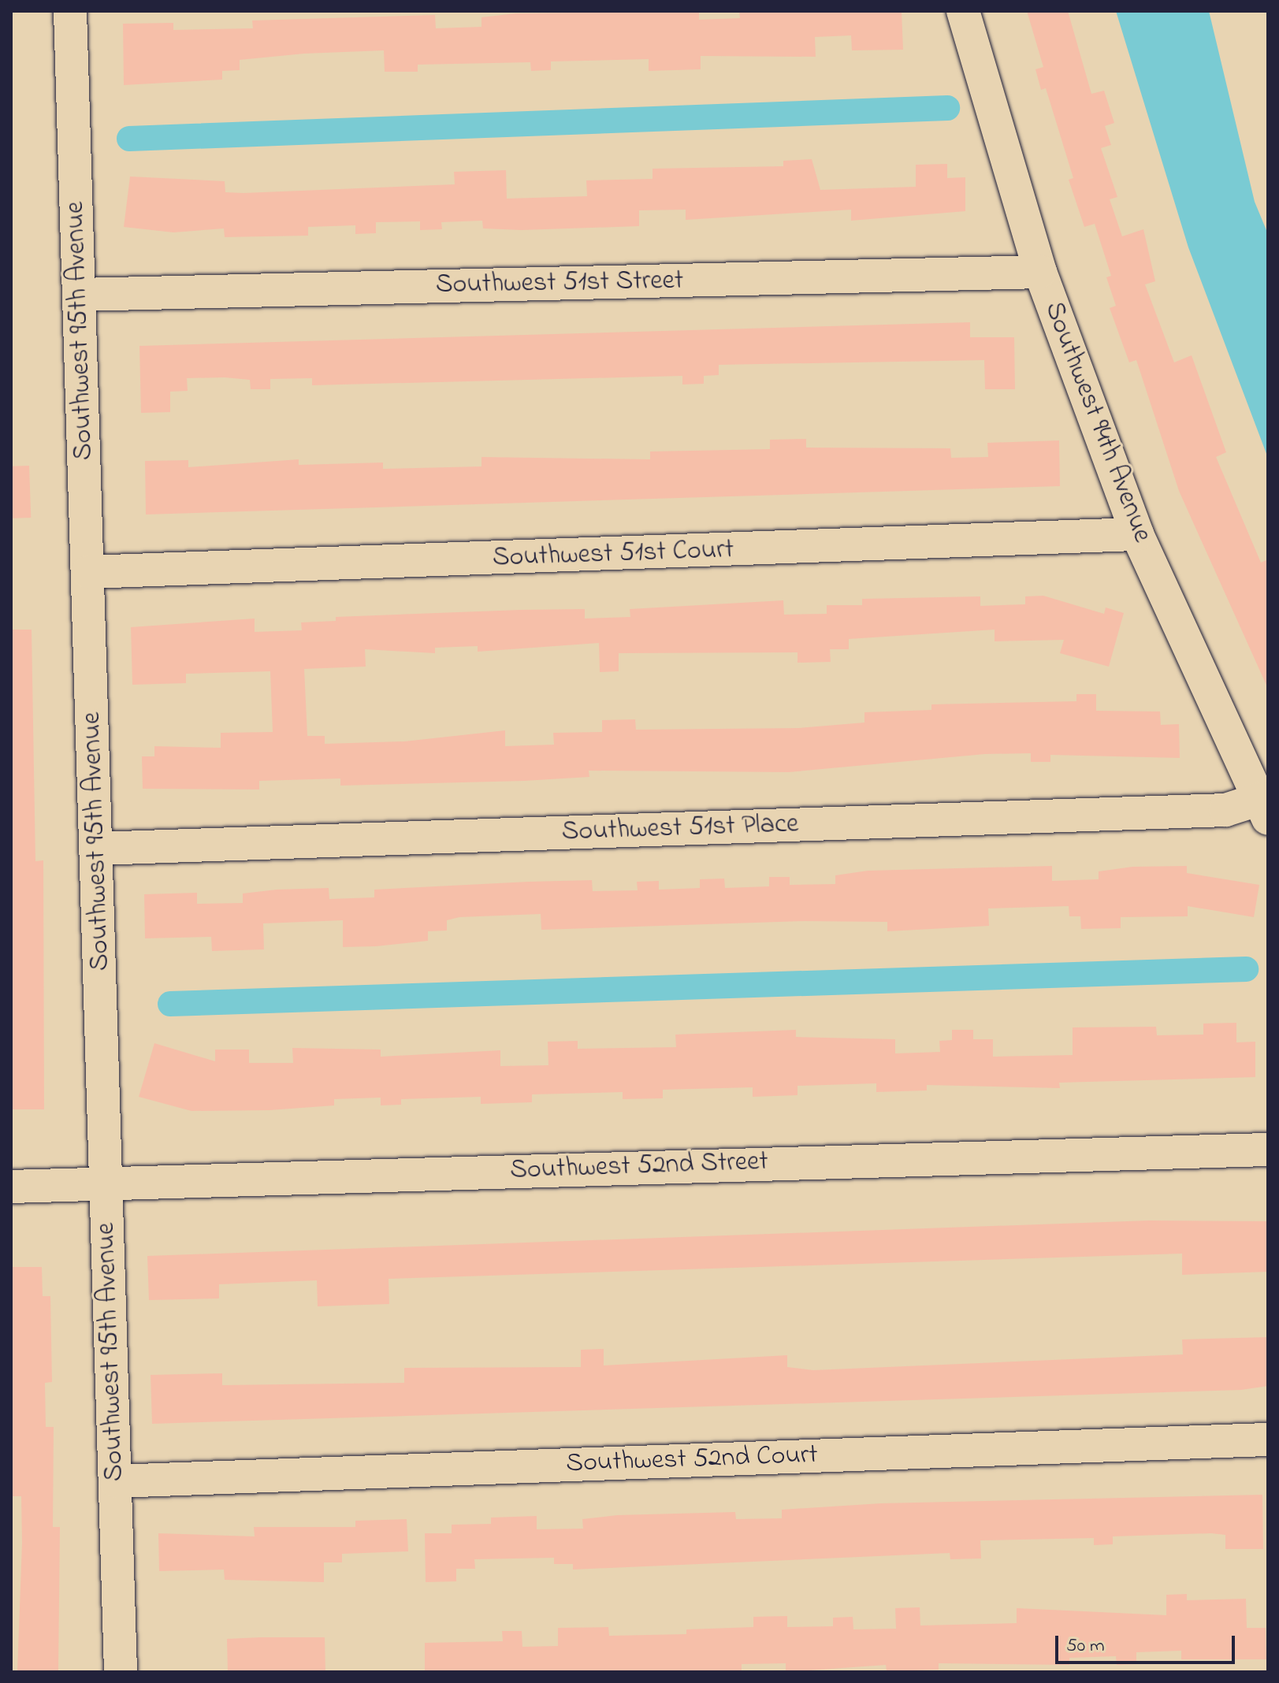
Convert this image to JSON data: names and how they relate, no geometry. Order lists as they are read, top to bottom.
{
  "streets": {
    "street": [
      "Southwest 51st Street",
      "Southwest 95th Avenue",
      "Southwest 94th Avenue",
      "Southwest 51st Court",
      "Southwest 51st Place",
      "Southwest 52nd Street",
      "Southwest 52nd Court"
    ]
  },
  "crossings": [
    ["Southwest 51st Street", "Southwest 95th Avenue"],
    ["Southwest 51st Street", "Southwest 94th Avenue"],
    ["Southwest 95th Avenue", "Southwest 51st Court"],
    ["Southwest 95th Avenue", "Southwest 51st Place"],
    ["Southwest 95th Avenue", "Southwest 52nd Street"],
    ["Southwest 95th Avenue", "Southwest 52nd Court"],
    ["Southwest 94th Avenue", "Southwest 51st Court"],
    ["Southwest 94th Avenue", "Southwest 51st Place"]
  ],
  "scale_bar": "50 m"
}
